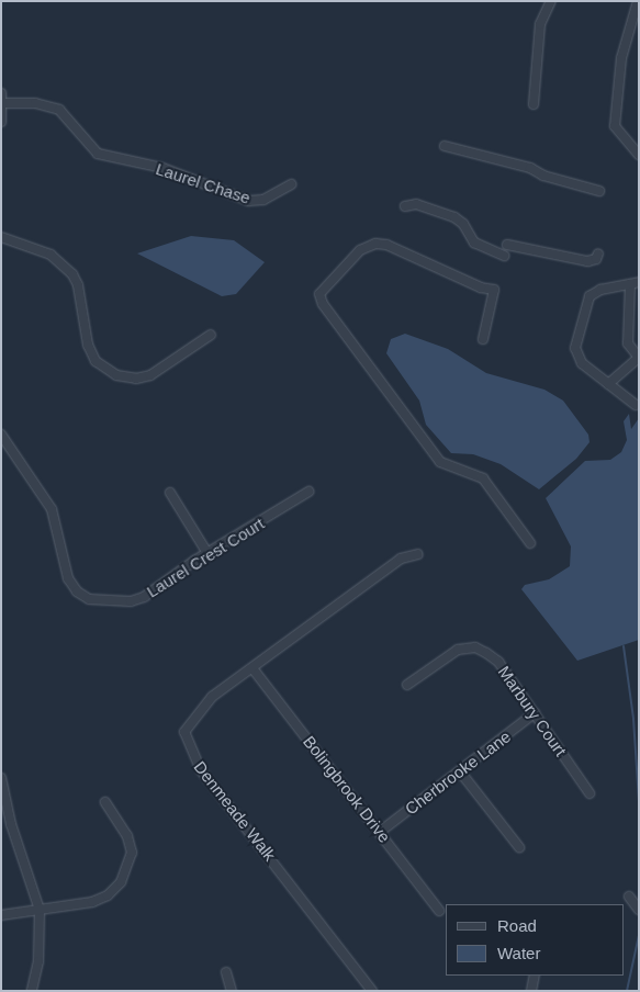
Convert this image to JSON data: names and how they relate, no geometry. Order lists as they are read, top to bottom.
{
  "streets": {
    "street": [
      "Laurel Chase",
      "Laurel Crest Court",
      "Marbury Court",
      "Cherbrooke Lane",
      "Bolingbrook Drive",
      "Denmeade Walk"
    ]
  },
  "crossings": [
    ["Marbury Court", "Cherbrooke Lane"],
    ["Cherbrooke Lane", "Bolingbrook Drive"],
    ["Bolingbrook Drive", "Denmeade Walk"]
  ],
  "legend": ["Road", "Water"]
}
